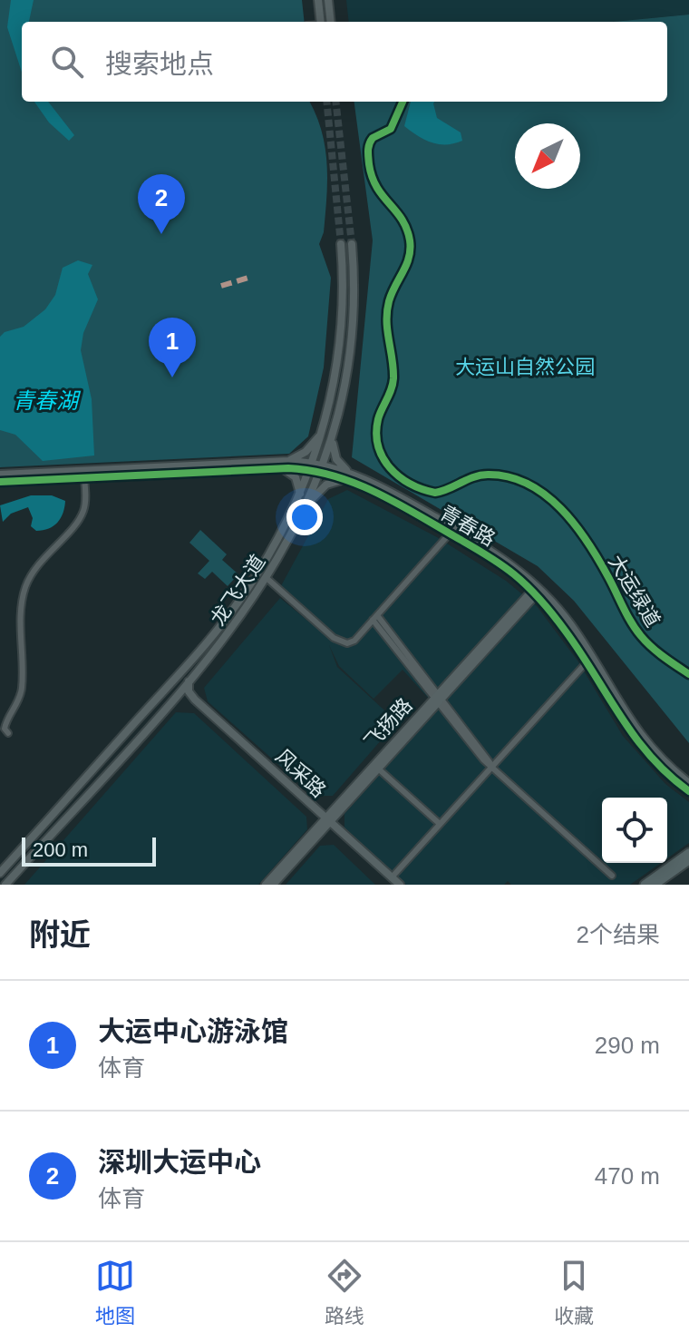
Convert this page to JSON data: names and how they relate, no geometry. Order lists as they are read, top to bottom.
{
  "streets": {
    "street": [
      "青春路",
      "龙飞大道",
      "飞扬路",
      "风采路"
    ],
    "cycle path": ["大运绿道"]
  },
  "crossings": [
    ["青春路", "龙飞大道"],
    ["青春路", "飞扬路"],
    ["龙飞大道", "风采路"],
    ["飞扬路", "风采路"]
  ],
  "water": ["青春湖"],
  "parks": ["大运山自然公园"],
  "scale_bar": "200 m",
  "north": "bottom left",
  "page": {
    "search": "搜索地点",
    "pins": ["2", "1"],
    "scale": "200 m",
    "heading": ["附近", "2个结果"],
    "list": [
      {
        "mark": "1",
        "name": "大运中心游泳馆",
        "note": "体育",
        "value": "290 m"
      },
      {
        "mark": "2",
        "name": "深圳大运中心",
        "note": "体育",
        "value": "470 m"
      }
    ],
    "nav": ["地图", "路线", "收藏"]
  }
}
